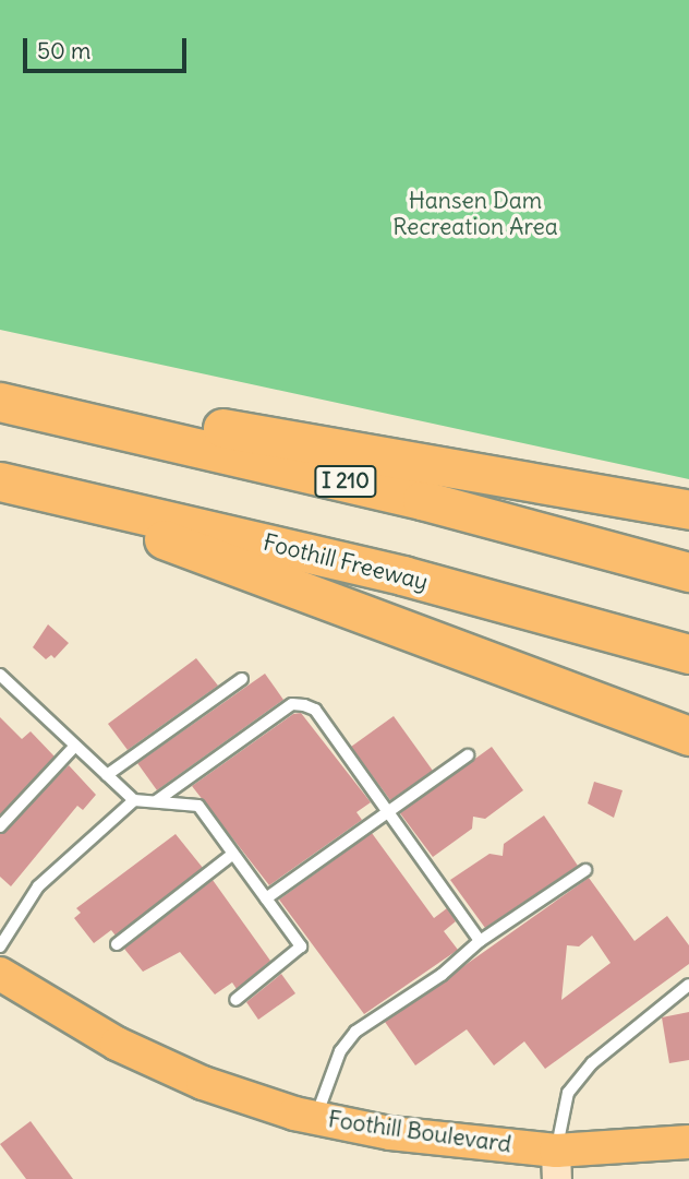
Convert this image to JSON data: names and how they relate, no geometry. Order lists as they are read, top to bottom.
{
  "streets": {
    "highway": ["I 210", "Foothill Freeway"],
    "main road": ["Foothill Boulevard"]
  },
  "parks": ["Hansen Dam Recreation Area"],
  "scale_bar": "50 m"
}
